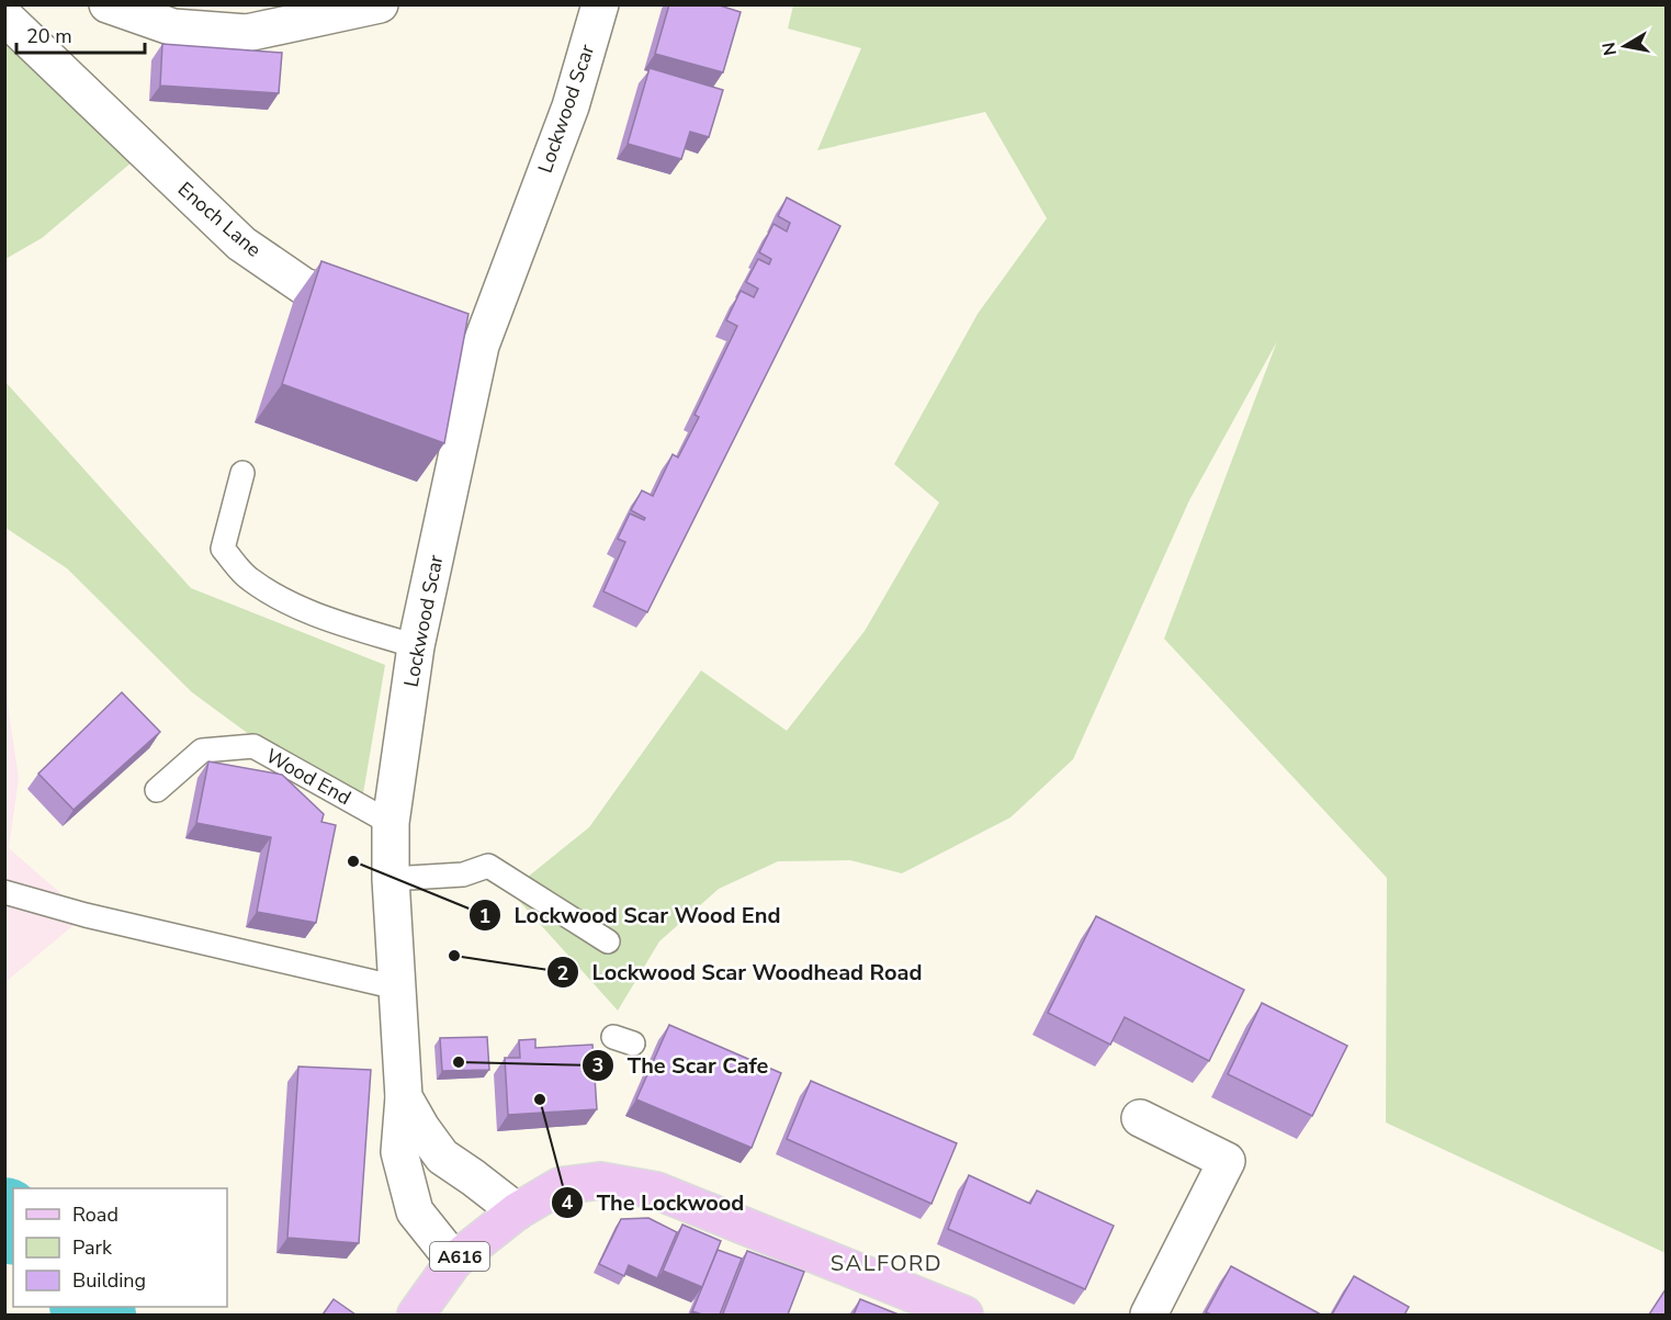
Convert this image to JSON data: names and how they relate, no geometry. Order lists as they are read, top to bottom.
{
  "streets": {
    "main road": ["A616"],
    "street": ["Lockwood Scar", "Enoch Lane"],
    "lane": ["Wood End"]
  },
  "crossings": [
    ["Lockwood Scar", "Wood End"],
    ["Lockwood Scar", "A616"]
  ],
  "districts": ["SALFORD"],
  "places": [
    "Lockwood Scar Wood End",
    "Lockwood Scar Woodhead Road",
    "The Scar Cafe",
    "The Lockwood"
  ],
  "legend": ["Road", "Park", "Building"],
  "scale_bar": "20 m",
  "north": "left"
}
